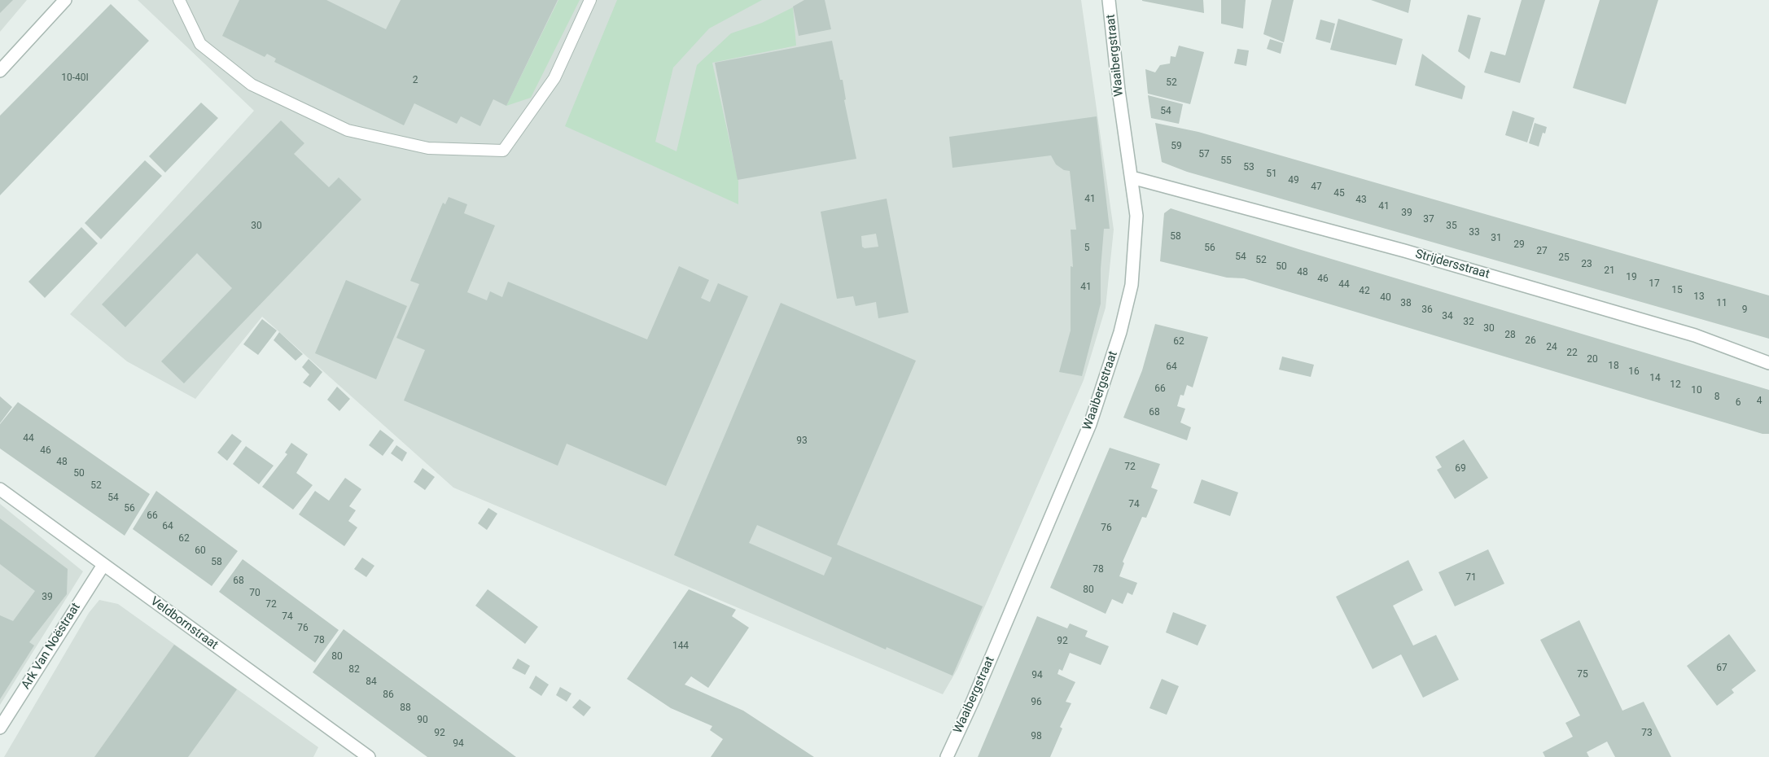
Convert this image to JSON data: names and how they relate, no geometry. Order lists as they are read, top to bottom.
{
  "streets": {
    "street": [
      "Waaibergstraat",
      "Strijdersstraat",
      "Veldbornstraat",
      "Ark Van Noëstraat"
    ]
  },
  "crossings": [
    ["Waaibergstraat", "Strijdersstraat"],
    ["Veldbornstraat", "Ark Van Noëstraat"]
  ],
  "house_numbers": [
    "10-40I",
    "2",
    "52",
    "54",
    "59",
    "57",
    "55",
    "53",
    "51",
    "49",
    "47",
    "45",
    "41",
    "43",
    "41",
    "39",
    "37",
    "30",
    "35",
    "33",
    "58",
    "31",
    "29",
    "5",
    "56",
    "27",
    "54",
    "25",
    "52",
    "23",
    "50",
    "21",
    "48",
    "19",
    "46",
    "17",
    "44",
    "41",
    "15",
    "42",
    "13",
    "40",
    "38",
    "11",
    "36",
    "9",
    "34",
    "32",
    "30",
    "28",
    "26",
    "62",
    "24",
    "22",
    "20",
    "18",
    "64",
    "16",
    "14",
    "12",
    "66",
    "10",
    "8",
    "4",
    "6",
    "68",
    "44",
    "93",
    "46",
    "48",
    "72",
    "69",
    "50",
    "52",
    "54",
    "74",
    "56",
    "66",
    "64",
    "76",
    "62",
    "60",
    "58",
    "78",
    "71",
    "68",
    "80",
    "70",
    "39",
    "72",
    "74",
    "76",
    "78",
    "92",
    "144",
    "80",
    "67",
    "82",
    "75",
    "94",
    "84",
    "86",
    "96",
    "88",
    "90",
    "92",
    "73",
    "98",
    "94"
  ]
}
